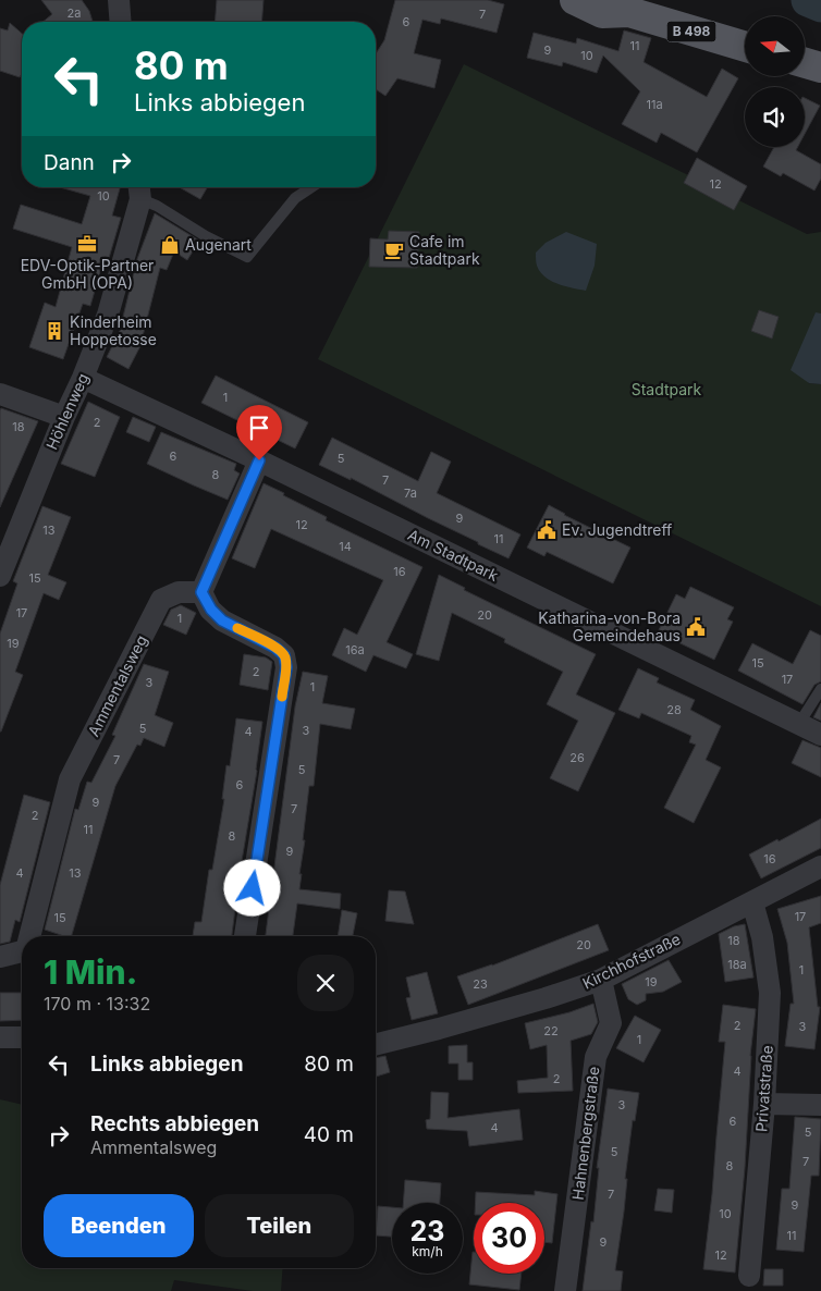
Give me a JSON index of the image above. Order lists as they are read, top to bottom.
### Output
{
  "streets": {
    "main road": ["B 498"],
    "street": [
      "Höhlenweg",
      "Am Stadtpark",
      "Ammentalsweg",
      "Kirchhofstraße",
      "Privatstraße",
      "Hahnenbergstraße"
    ]
  },
  "crossings": [
    ["Höhlenweg", "Am Stadtpark"],
    ["Kirchhofstraße", "Privatstraße"],
    ["Kirchhofstraße", "Hahnenbergstraße"]
  ],
  "parks": ["Stadtpark"],
  "places": {
    "office": ["EDV-Optik-Partner GmbH (OPA)"],
    "shop": ["Augenart"],
    "cafe": ["Cafe im Stadtpark"],
    "building": ["Kinderheim Hoppetosse"],
    "public building": ["Ev. Jugendtreff", "Katharina-von-Bora Gemeindehaus"]
  },
  "house_numbers": [
    "2a",
    "7",
    "6",
    "11",
    "9",
    "10",
    "11a",
    "12",
    "10",
    "1",
    "2",
    "18",
    "6",
    "5",
    "8",
    "7",
    "7a",
    "9",
    "12",
    "13",
    "11",
    "14",
    "16",
    "15",
    "17",
    "20",
    "1",
    "19",
    "16a",
    "15",
    "2",
    "17",
    "3",
    "1",
    "28",
    "5",
    "3",
    "4",
    "26",
    "7",
    "5",
    "6",
    "9",
    "7",
    "2",
    "11",
    "8",
    "9",
    "16",
    "4",
    "13",
    "17",
    "15",
    "18",
    "20",
    "18a",
    "1",
    "19",
    "23",
    "2",
    "3",
    "22",
    "1",
    "4",
    "2",
    "3",
    "6",
    "4",
    "5",
    "5",
    "7",
    "8",
    "7",
    "9",
    "10",
    "11",
    "9",
    "12"
  ],
  "north": "left",
  "page": {
    "turn": ["80 m", "Links abbiegen"],
    "then": "Dann",
    "heading": ["1 Min.", "170 m · 13:32"],
    "list": [
      {
        "name": "Links abbiegen",
        "value": "80 m"
      },
      {
        "name": "Rechts abbiegen",
        "note": "Ammentalsweg",
        "value": "40 m"
      }
    ],
    "buttons": ["Beenden", "Teilen"],
    "speed": "23 km/h",
    "limit": "30"
  }
}
